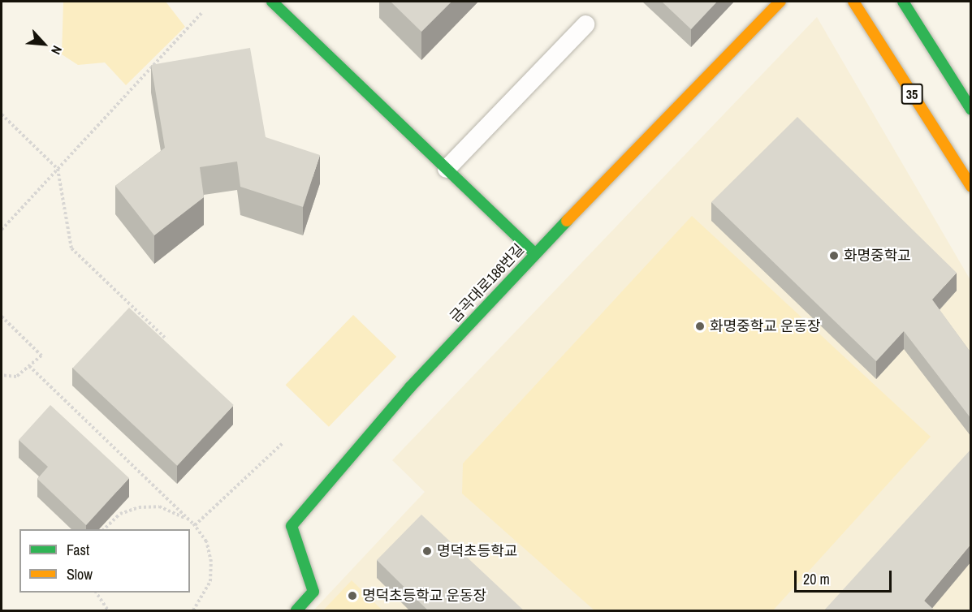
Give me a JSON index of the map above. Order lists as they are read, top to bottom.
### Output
{
  "streets": {
    "street": ["35", "금곡대로186번길"]
  },
  "places": [
    "화명중학교",
    "화명중학교 운동장",
    "명덕초등학교",
    "명덕초등학교 운동장"
  ],
  "legend": ["Fast", "Slow"],
  "scale_bar": "20 m",
  "north": "bottom right"
}
